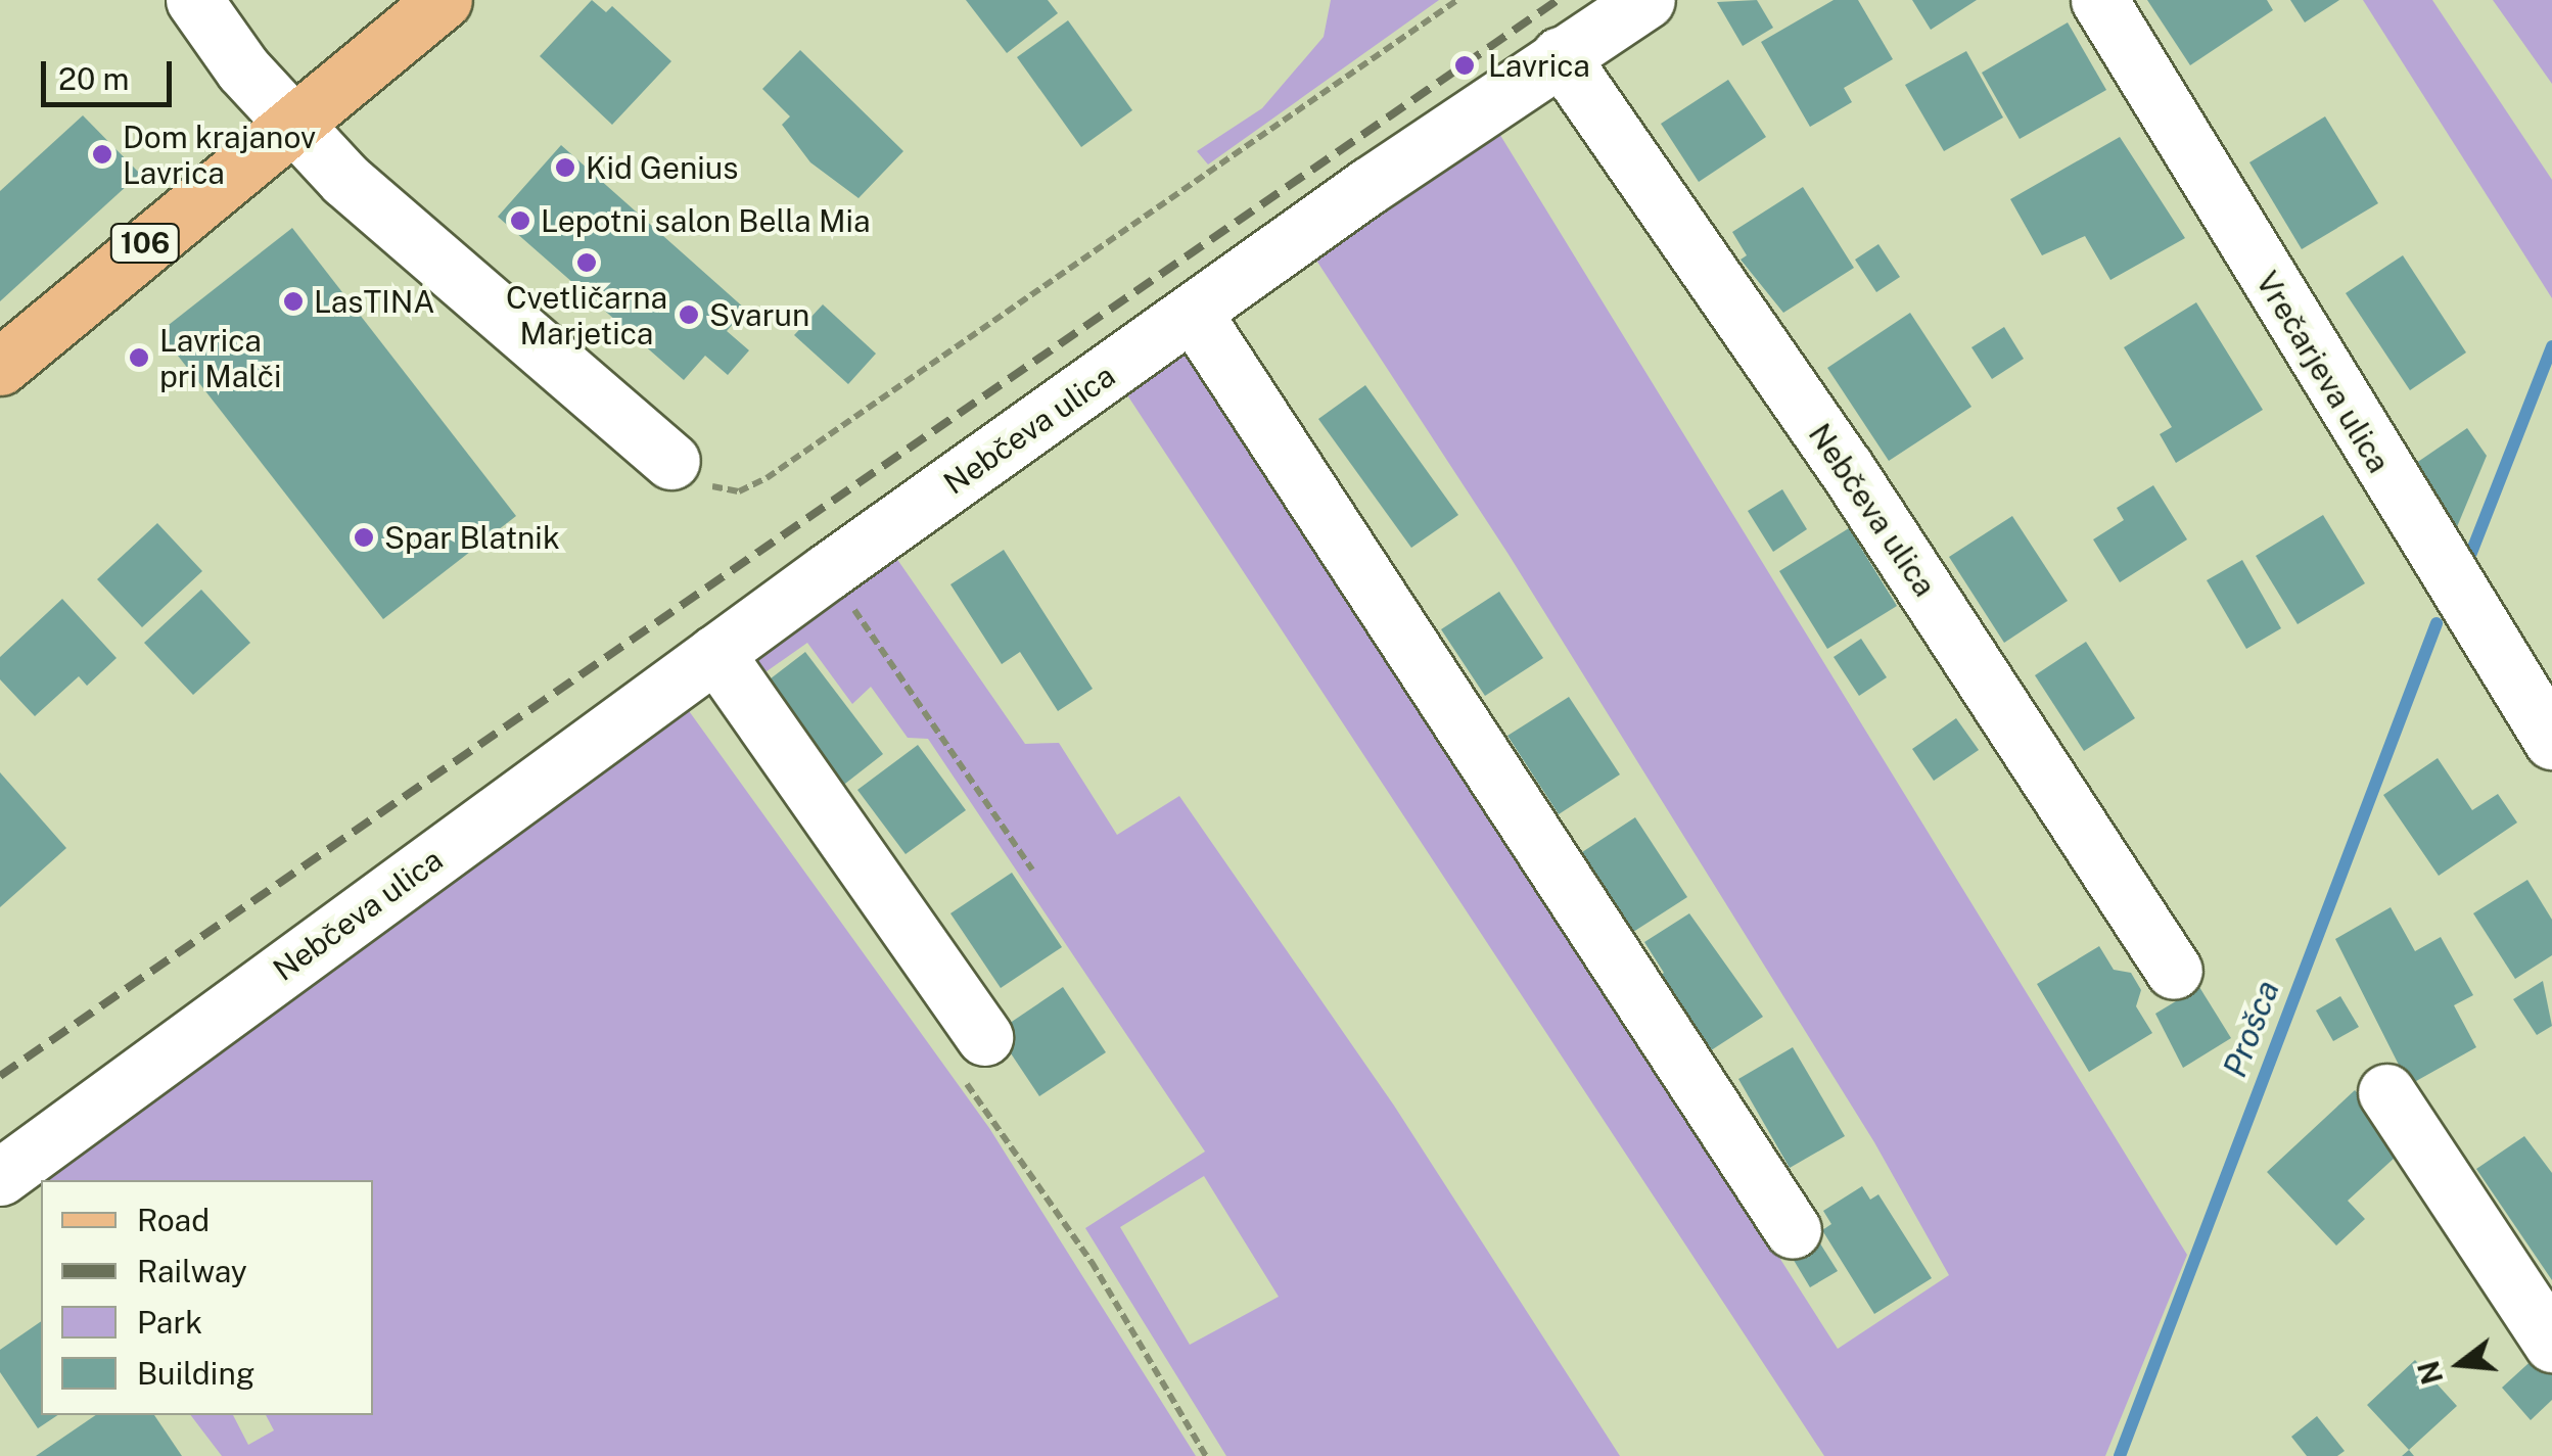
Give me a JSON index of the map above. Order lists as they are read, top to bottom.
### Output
{
  "streets": {
    "main road": ["106"],
    "street": ["Vrečarjeva ulica", "Nebčeva ulica"]
  },
  "water": ["Prošca"],
  "places": [
    "Lavrica",
    "Dom krajanov Lavrica",
    "Kid Genius",
    "Lepotni salon Bella Mia",
    "Cvetličarna Marjetica",
    "LasTINA",
    "Svarun",
    "Lavrica pri Malči",
    "Spar Blatnik"
  ],
  "legend": [
    "Road",
    "Railway",
    "Park",
    "Building"
  ],
  "scale_bar": "20 m",
  "north": "left"
}
